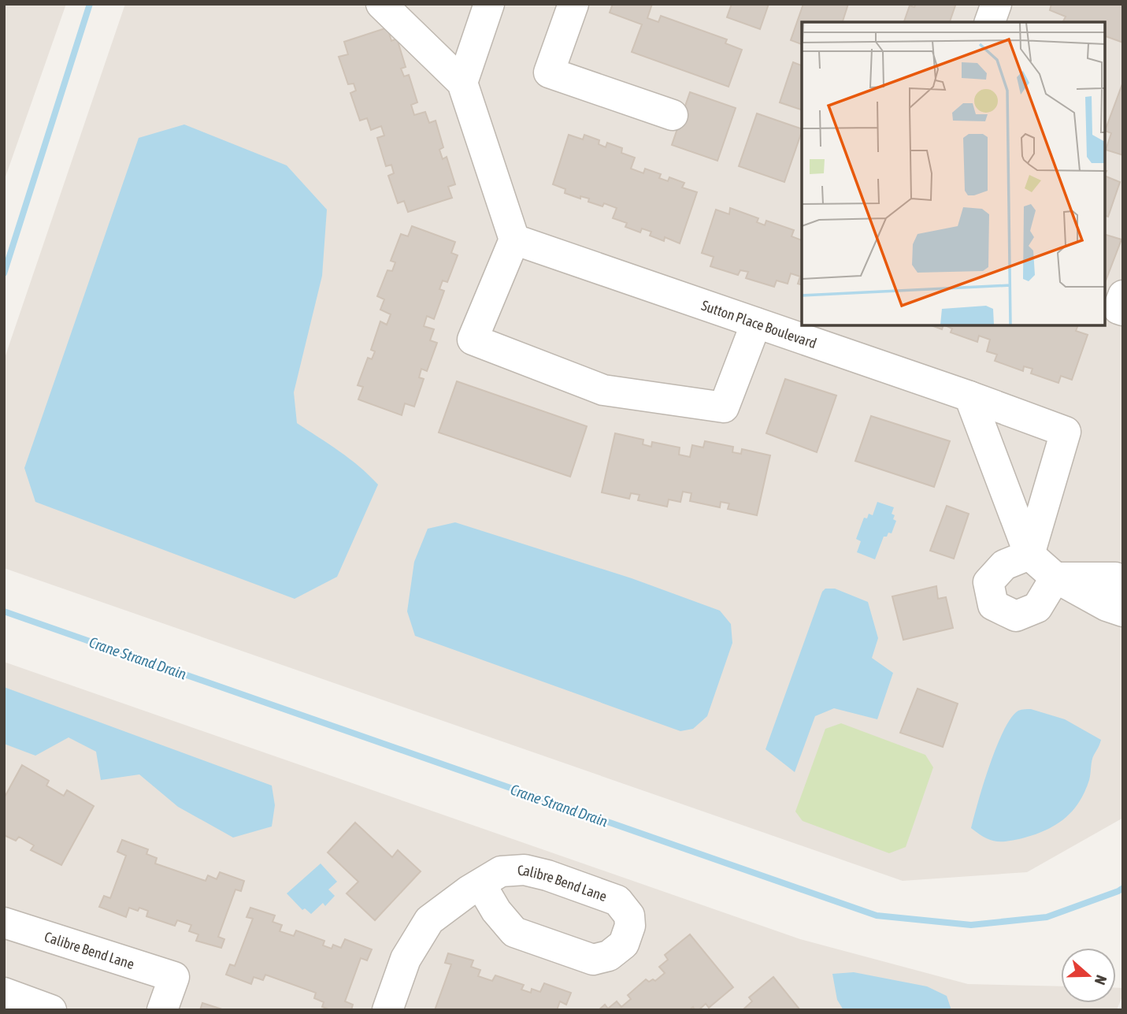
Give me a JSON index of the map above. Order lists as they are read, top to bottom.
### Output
{
  "streets": {
    "lane": ["Sutton Place Boulevard", "Calibre Bend Lane"]
  },
  "water": ["Crane Strand Drain"],
  "north": "right"
}
